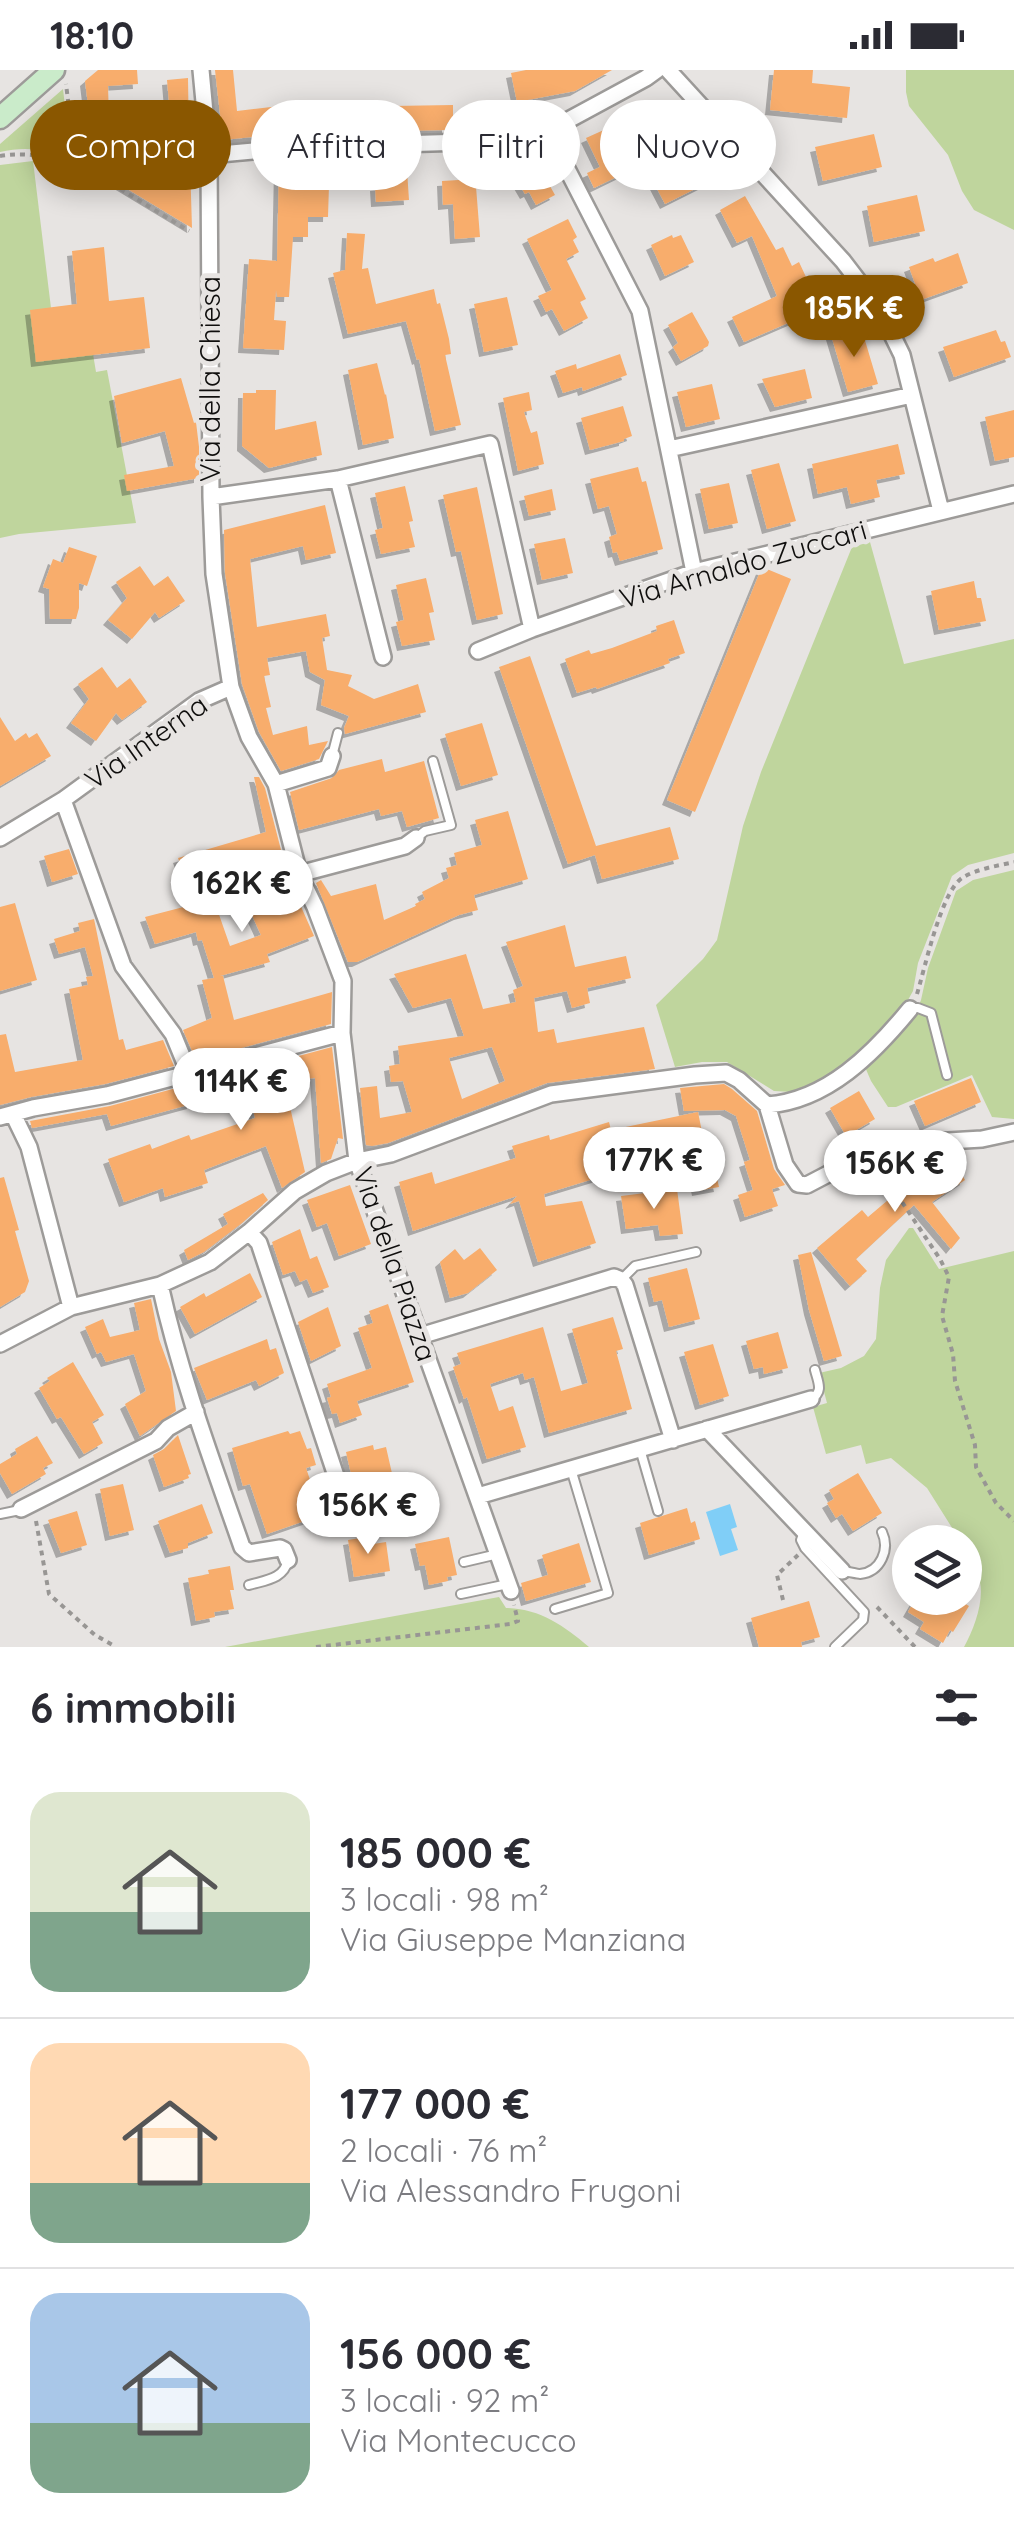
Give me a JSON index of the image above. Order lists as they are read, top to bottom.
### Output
{
  "streets": {
    "street": [
      "Via della Chiesa",
      "Via Arnaldo Zuccari",
      "Via Interna",
      "Via della Piazza"
    ]
  },
  "crossings": [
    ["Via della Chiesa", "Via Interna"],
    ["Via della Chiesa", "Via della Piazza"],
    ["Via Interna", "Via della Piazza"]
  ],
  "page": {
    "status": "18:10",
    "chip": [
      "Compra",
      "Affitta",
      "Filtri",
      "Nuovo"
    ],
    "price": [
      "185K €",
      "162K €",
      "114K €",
      "177K €",
      "156K €",
      "156K €"
    ],
    "heading": "6 immobili",
    "list": [
      {
        "name": "185 000 €",
        "note": "3 locali · 98 m² · Via Giuseppe Manziana"
      },
      {
        "name": "177 000 €",
        "note": "2 locali · 76 m² · Via Alessandro Frugoni"
      },
      {
        "name": "156 000 €",
        "note": "3 locali · 92 m² · Via Montecucco"
      }
    ]
  }
}
